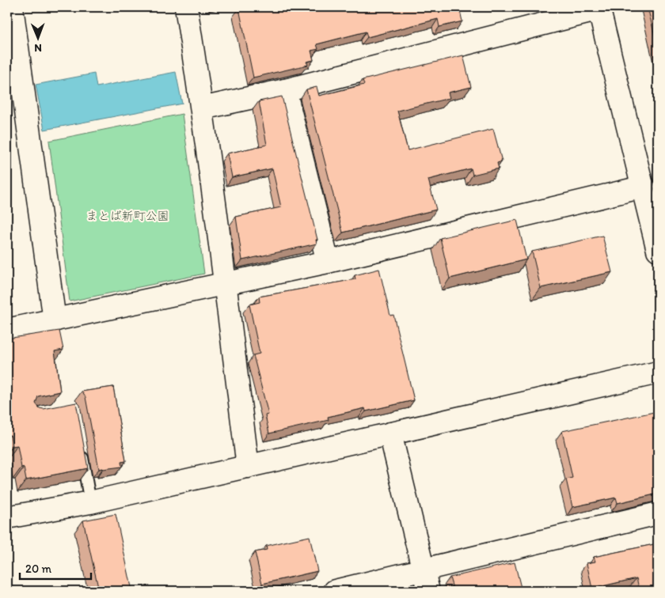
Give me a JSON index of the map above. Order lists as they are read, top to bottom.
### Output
{
  "parks": ["まとば新町公園"],
  "scale_bar": "20 m",
  "north": "bottom"
}
